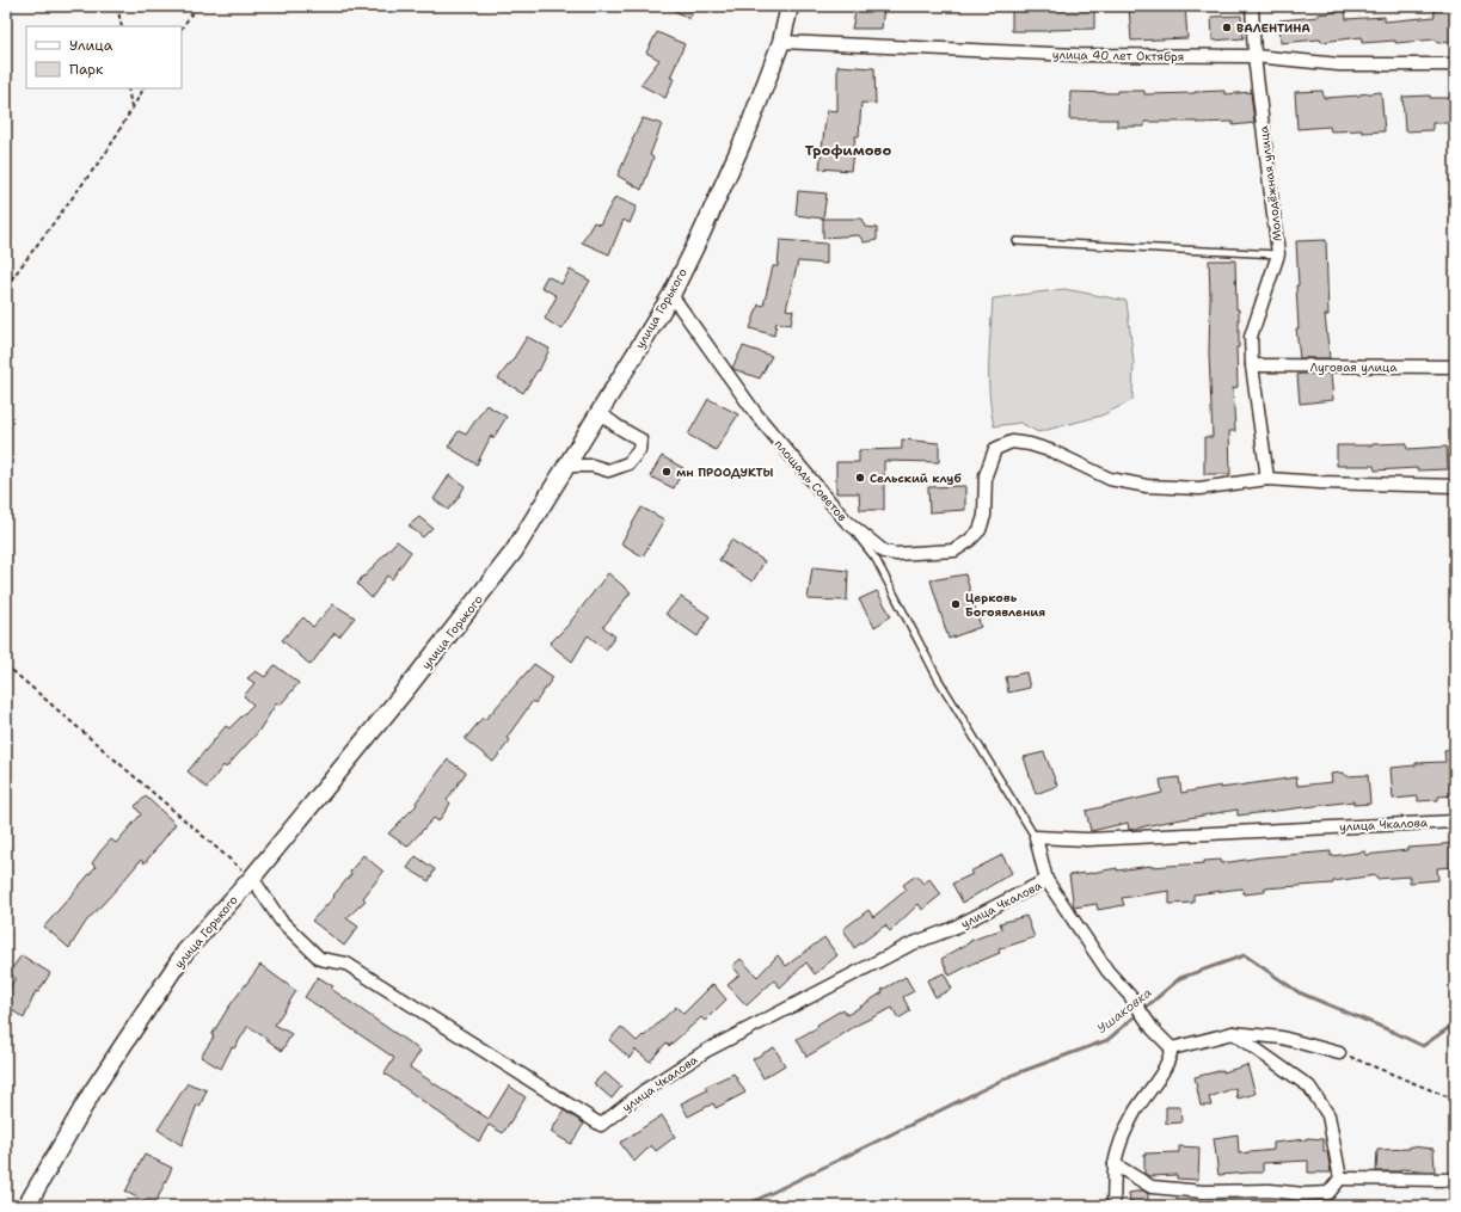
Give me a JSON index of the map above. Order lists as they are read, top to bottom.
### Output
{
  "streets": {
    "main road": ["улица Горького"],
    "street": [
      "улица 40 лет Октября",
      "Молодёжная улица",
      "Луговая улица",
      "площадь Советов",
      "улица Чкалова"
    ]
  },
  "crossings": [
    ["улица 40 лет Октября", "Молодёжная улица"],
    ["улица 40 лет Октября", "улица Горького"],
    ["Молодёжная улица", "Луговая улица"],
    ["Молодёжная улица", "площадь Советов"],
    ["улица Горького", "площадь Советов"],
    ["улица Горького", "улица Чкалова"]
  ],
  "districts": ["Трофимово"],
  "water": ["Ушаковка"],
  "places": [
    "ВАЛЕНТИНА",
    "мн ПРООДУКТЫ",
    "Сельский клуб",
    "Церковь Богоявления"
  ],
  "legend": ["Улица", "Парк"]
}
